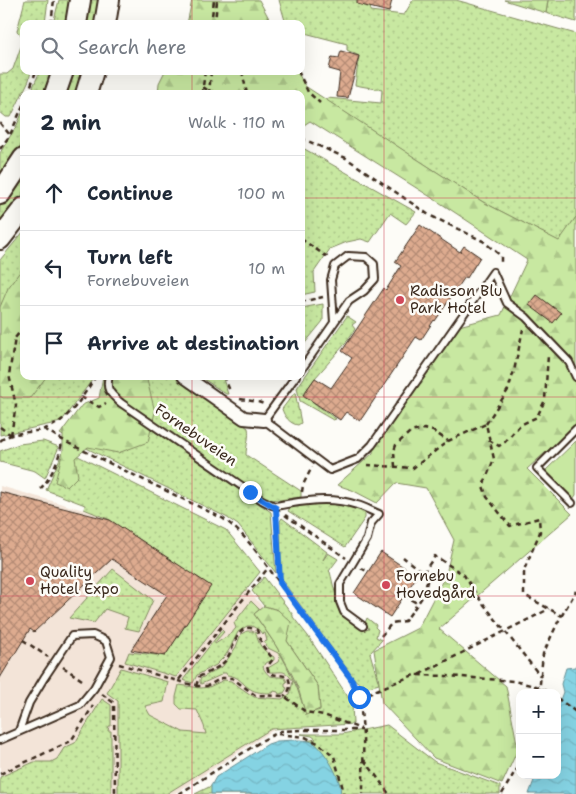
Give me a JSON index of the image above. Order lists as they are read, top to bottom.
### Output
{
  "streets": {
    "lane": ["Fornebuveien"]
  },
  "places": ["Radisson Blu Park Hotel", "Quality Hotel Expo", "Fornebu Hovedgård"],
  "page": {
    "search": "Search here",
    "heading": ["2 min", "Walk · 110 m"],
    "list": [
      ["Continue", "100 m"],
      ["Turn left", "Fornebuveien", "10 m"],
      "Arrive at destination"
    ],
    "map_buttons": ["+", "−"]
  }
}
